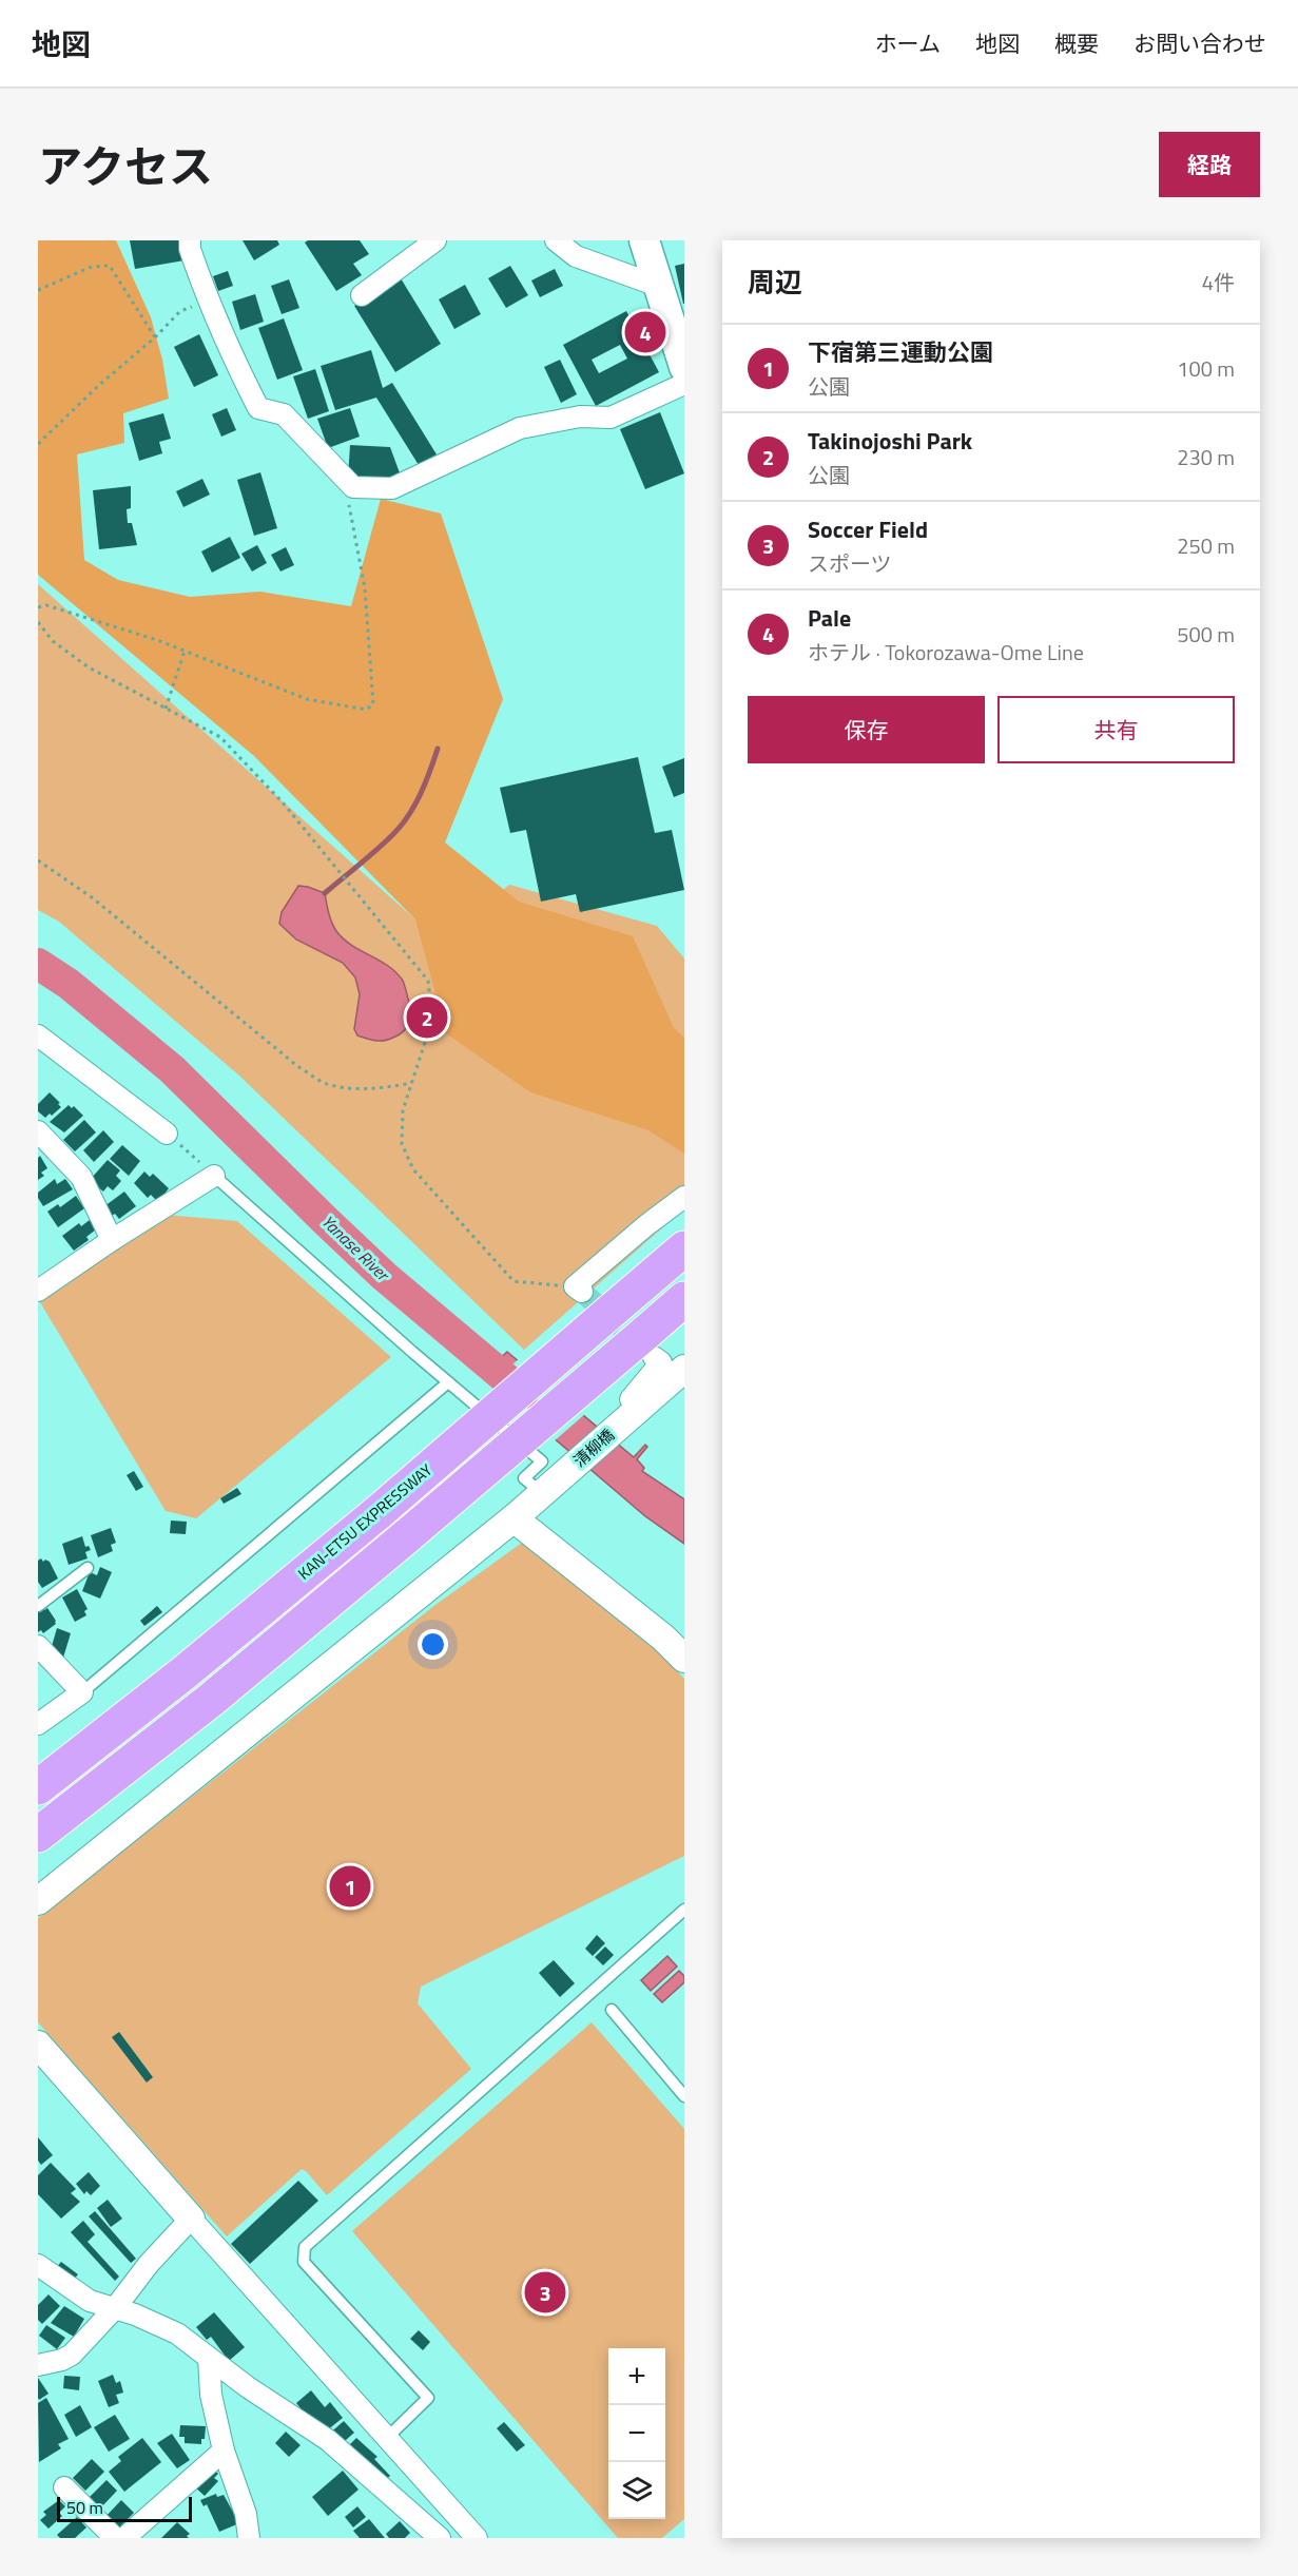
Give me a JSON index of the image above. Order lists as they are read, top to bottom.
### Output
{
  "streets": {
    "highway": ["KAN-ETSU EXPRESSWAY"],
    "street": ["清柳橋"]
  },
  "water": ["Yanase River"],
  "scale_bar": "50 m",
  "page": {
    "header": "地図",
    "nav": [
      "ホーム",
      "地図",
      "概要",
      "お問い合わせ"
    ],
    "title": "アクセス",
    "buttons": [
      "経路",
      ["保存", "共有"]
    ],
    "heading": ["周辺", "4件"],
    "pins": [
      "4",
      "2",
      "1",
      "3"
    ],
    "list": [
      {
        "mark": "1",
        "name": "下宿第三運動公園",
        "note": "公園",
        "value": "100 m"
      },
      {
        "mark": "2",
        "name": "Takinojoshi Park",
        "note": "公園",
        "value": "230 m"
      },
      {
        "mark": "3",
        "name": "Soccer Field",
        "note": "スポーツ",
        "value": "250 m"
      },
      {
        "mark": "4",
        "name": "Pale",
        "note": "ホテル · Tokorozawa-Ome Line",
        "value": "500 m"
      }
    ],
    "map_buttons": ["+", "−"],
    "scale": "50 m"
  }
}
